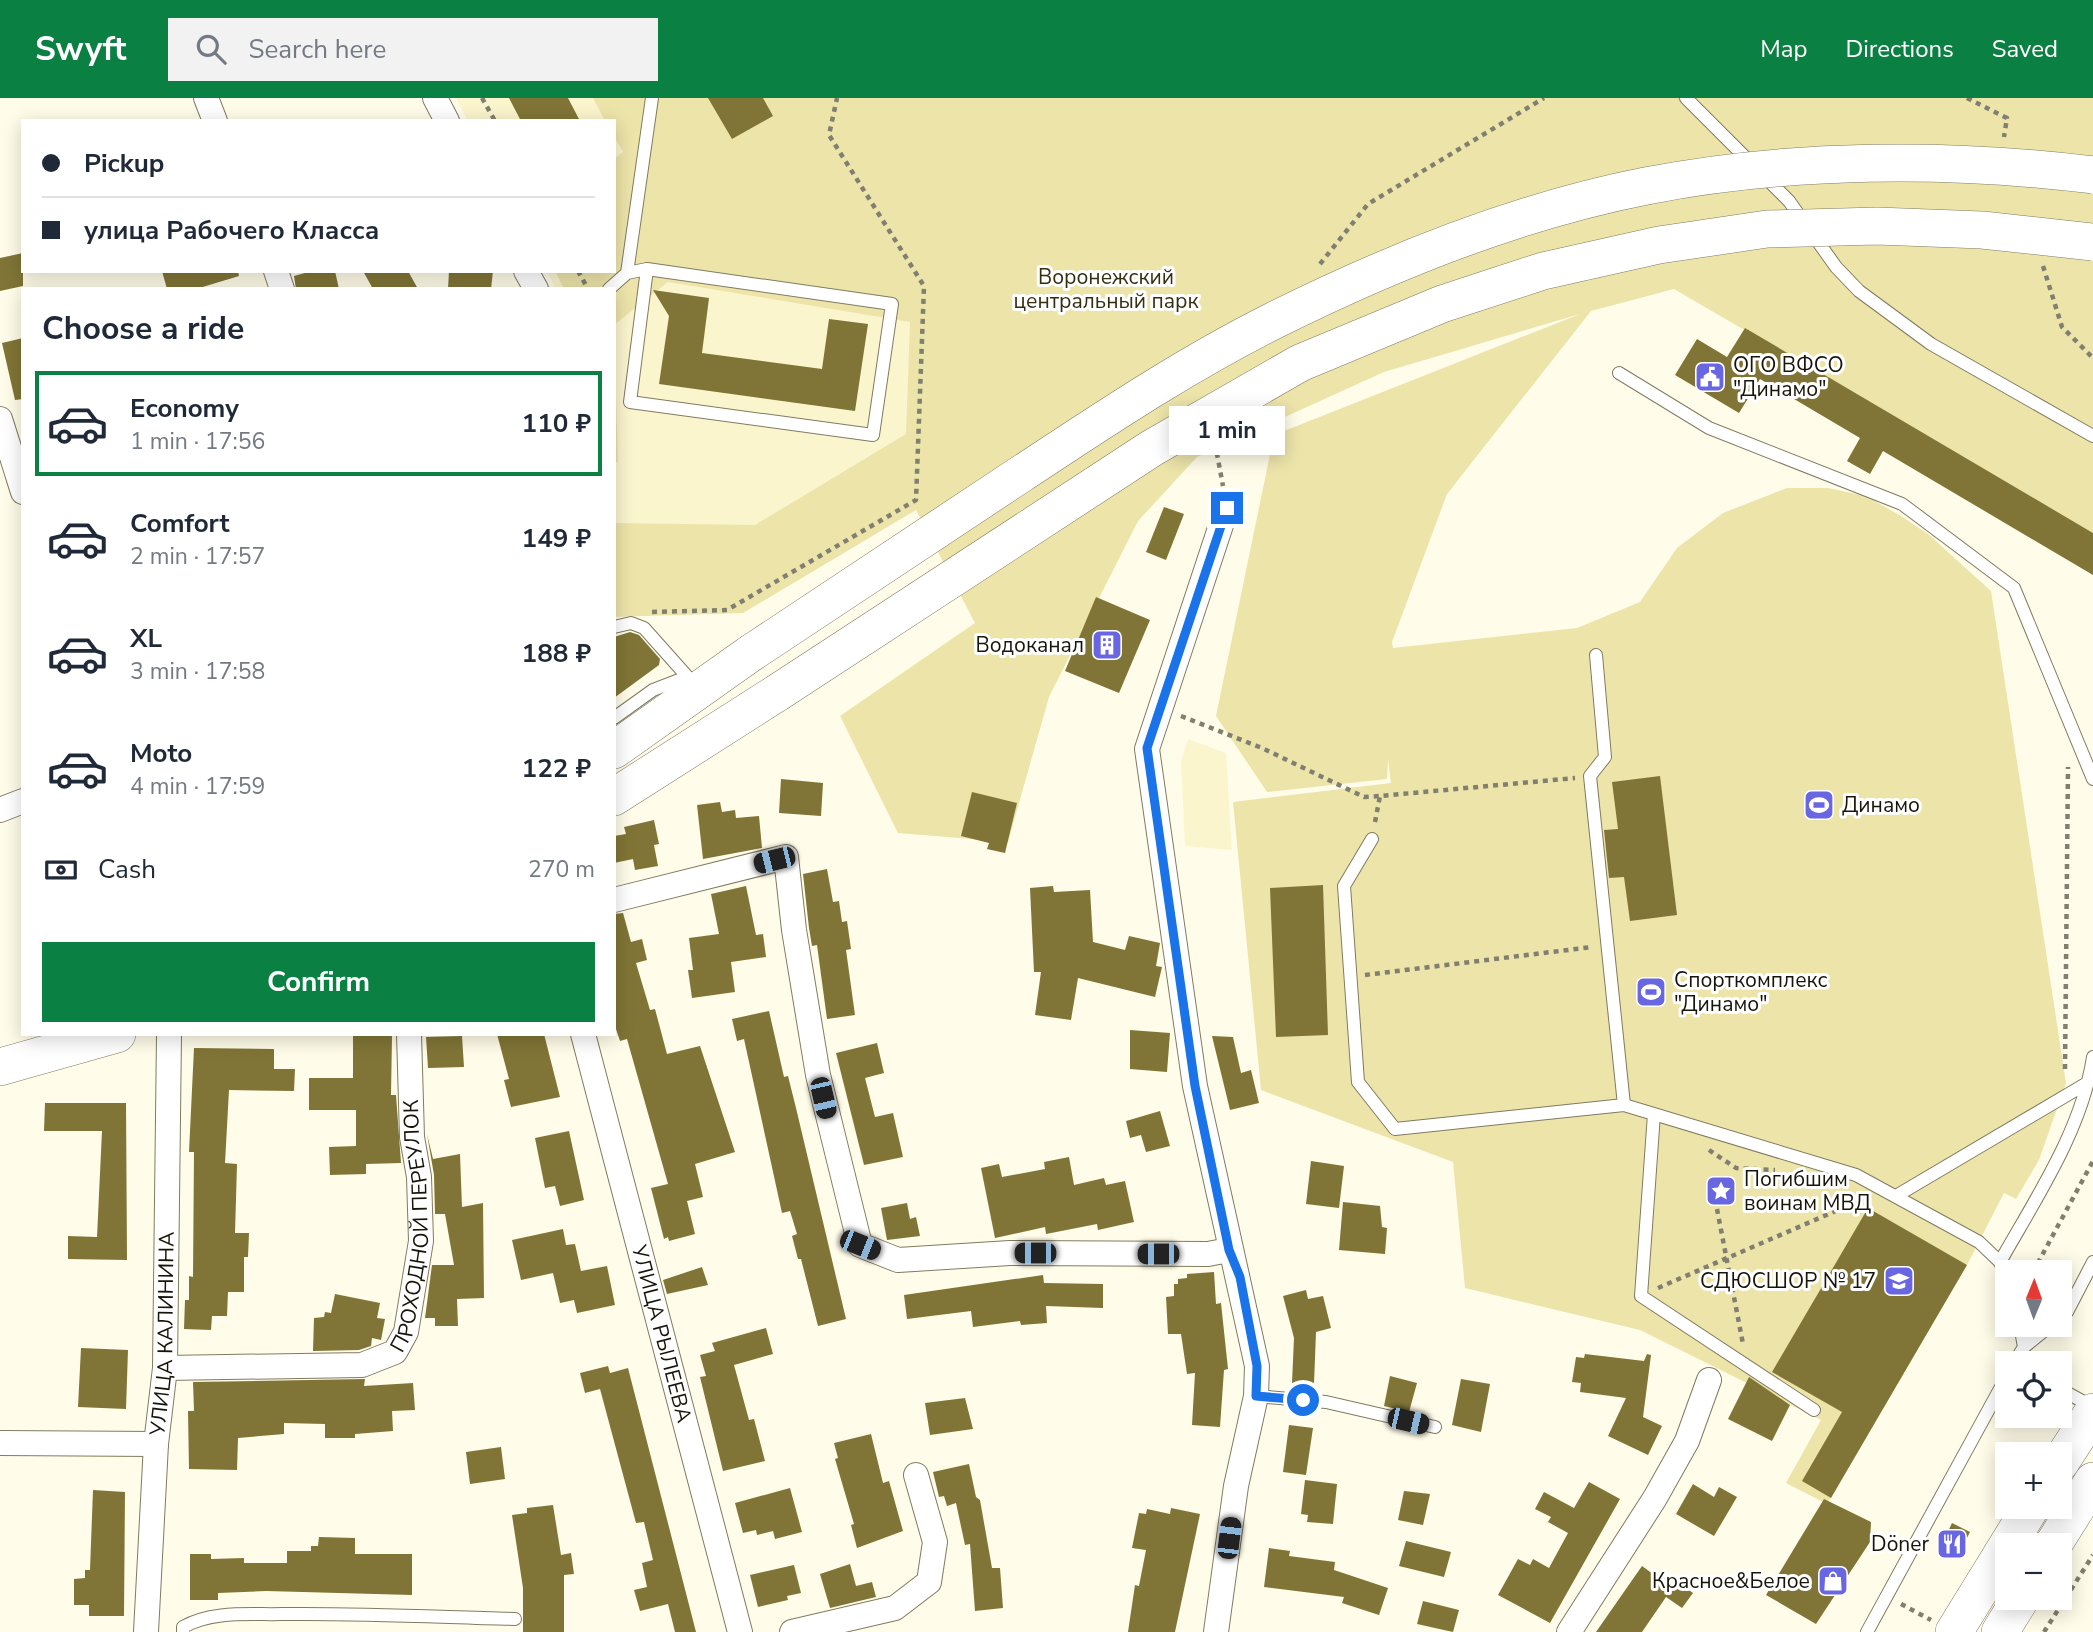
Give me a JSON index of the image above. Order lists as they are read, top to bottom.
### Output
{
  "streets": {
    "street": ["ПРОХОДНОЙ ПЕРЕУЛОК", "УЛИЦА КАЛИНИНА", "УЛИЦА РЫЛЕЕВА"]
  },
  "crossings": [
    ["ПРОХОДНОЙ ПЕРЕУЛОК", "УЛИЦА КАЛИНИНА"]
  ],
  "parks": ["Воронежский центральный парк"],
  "places": {
    "public building": ["ОГО ВФСО \"Динамо\""],
    "building": ["Водоканал"],
    "sports": ["Динамо", "Спорткомплекс \"Динамо\""],
    "place": ["Погибшим воинам МВД"],
    "school or university": ["СДЮСШОР № 17"],
    "restaurant": ["Döner"],
    "shop": ["Красное&Белое"]
  },
  "north": "top",
  "page": {
    "header": "Swyft",
    "search": "Search here",
    "nav": ["Map", "Directions", "Saved"],
    "banner": ["Pickup", "улица Рабочего Класса"],
    "heading": "Choose a ride",
    "list": [
      {
        "name": "Economy",
        "note": "1 min · 17:56",
        "value": "110 ₽"
      },
      {
        "name": "Comfort",
        "note": "2 min · 17:57",
        "value": "149 ₽"
      },
      {
        "name": "XL",
        "note": "3 min · 17:58",
        "value": "188 ₽"
      },
      {
        "name": "Moto",
        "note": "4 min · 17:59",
        "value": "122 ₽"
      }
    ],
    "bubble": "1 min",
    "pay": ["Cash", "270 m"],
    "buttons": "Confirm",
    "map_buttons": ["+", "−"]
  }
}
